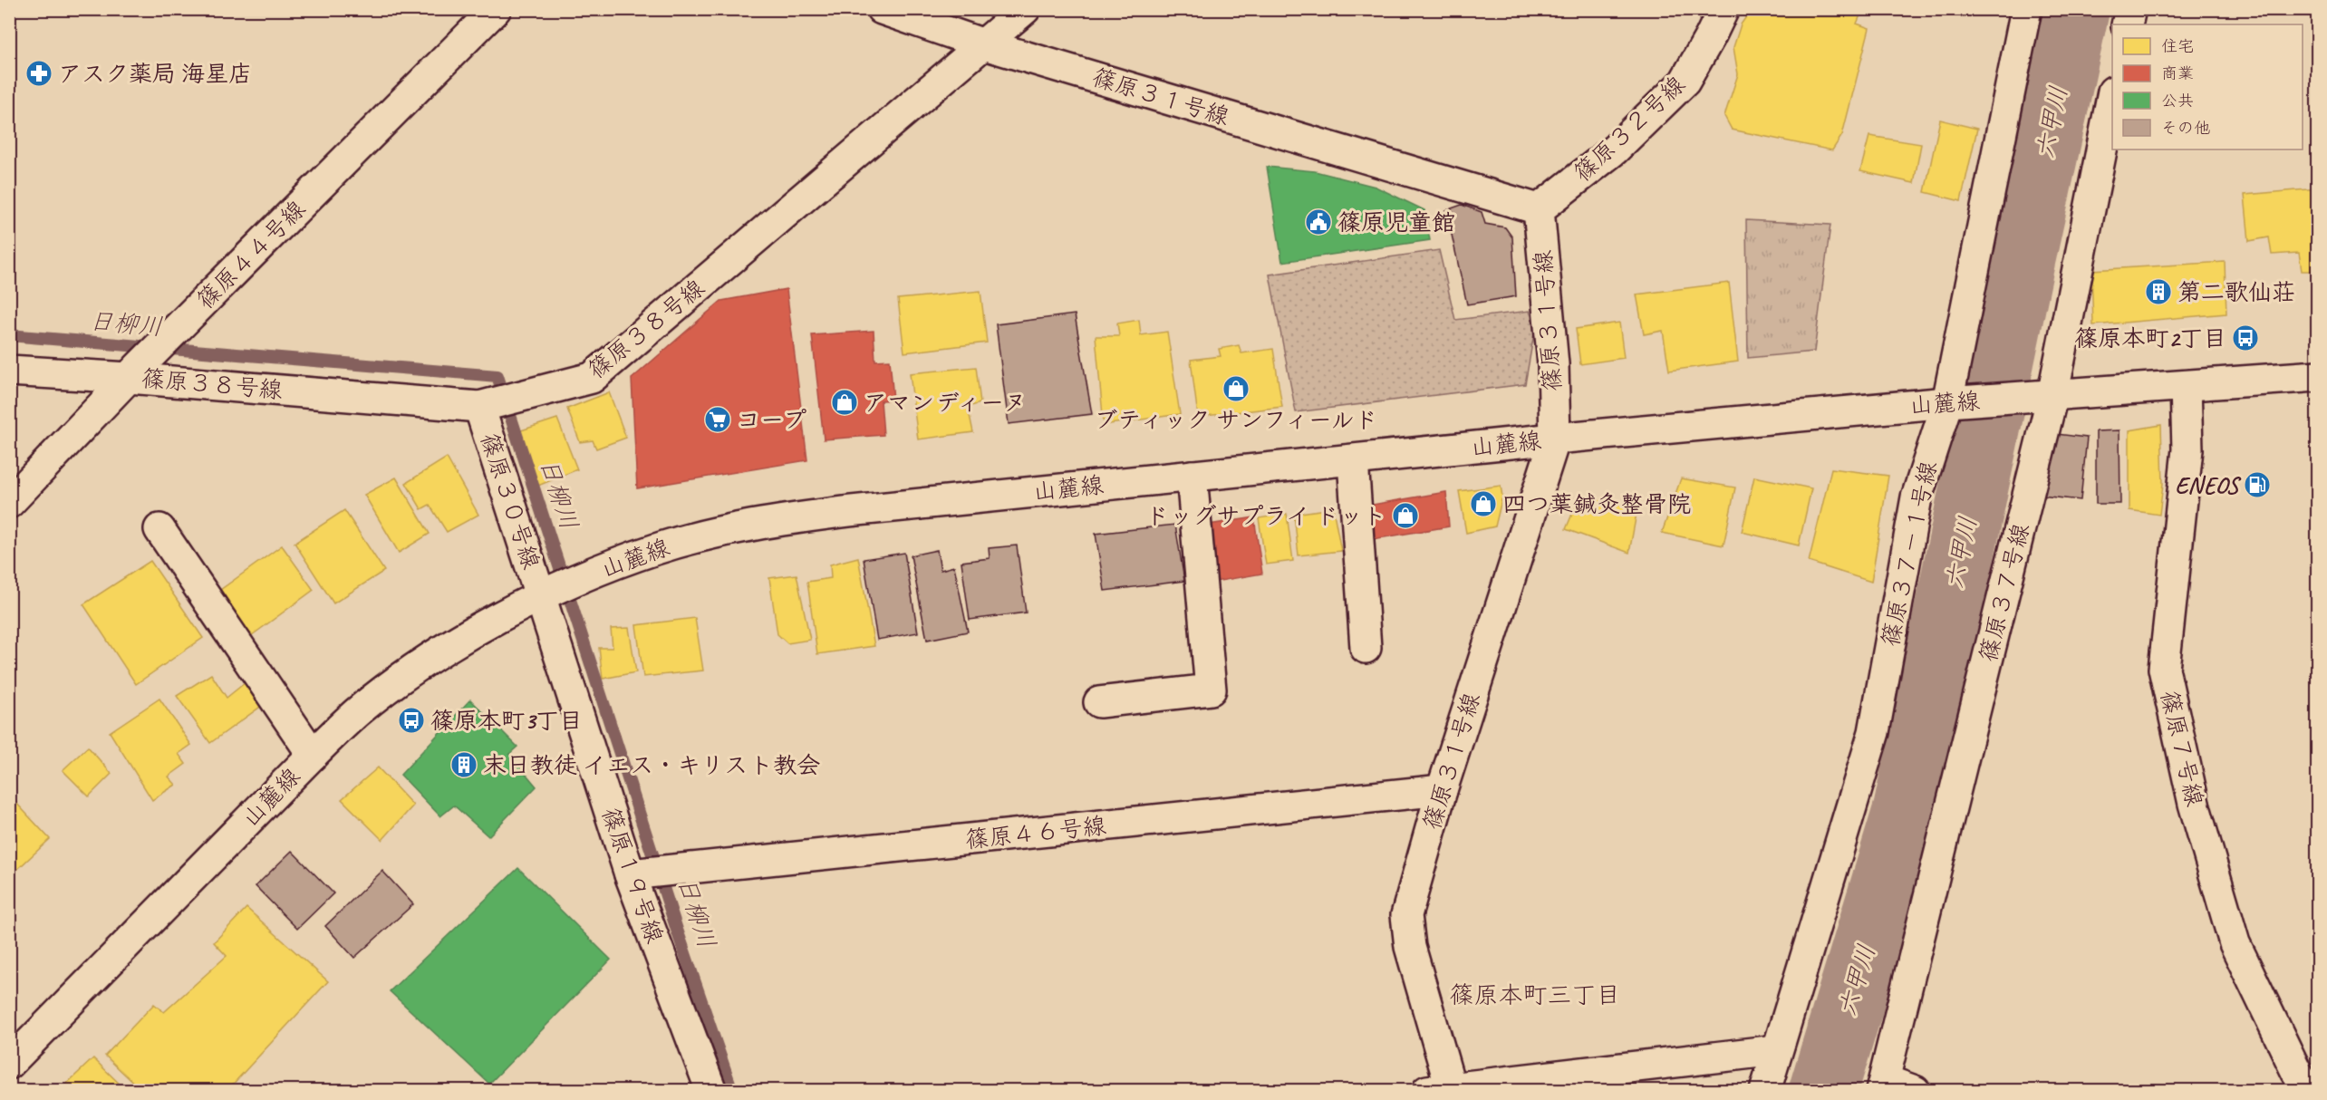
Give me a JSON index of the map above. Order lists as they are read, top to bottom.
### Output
{
  "streets": {
    "street": [
      "篠原３１号線",
      "篠原３２号線",
      "篠原４４号線",
      "篠原３８号線",
      "山麓線",
      "篠原３０号線",
      "篠原３７－１号線",
      "篠原３７号線",
      "篠原７号線",
      "篠原４６号線",
      "篠原１９号線"
    ]
  },
  "crossings": [
    ["篠原３１号線", "篠原３２号線"],
    ["篠原３１号線", "篠原３８号線"],
    ["篠原３１号線", "山麓線"],
    ["篠原３１号線", "篠原４６号線"],
    ["篠原４４号線", "篠原３８号線"],
    ["篠原３８号線", "篠原３０号線"],
    ["山麓線", "篠原３０号線"],
    ["山麓線", "篠原３７－１号線"],
    ["山麓線", "篠原３７号線"],
    ["山麓線", "篠原７号線"],
    ["山麓線", "篠原１９号線"],
    ["篠原３０号線", "篠原１９号線"],
    ["篠原４６号線", "篠原１９号線"]
  ],
  "districts": ["篠原本町三丁目"],
  "water": ["六甲川", "日柳川"],
  "places": {
    "pharmacy": ["アスク薬局 海星店"],
    "public building": ["篠原児童館"],
    "building": ["第二歌仙荘", "末日教徒 イエス・キリスト教会"],
    "bus stop": ["篠原本町2丁目", "篠原本町3丁目"],
    "shop": [
      "ブティック サンフィールド",
      "アマンディーヌ",
      "四つ葉鍼灸整骨院",
      "ドッグサプライ ドット"
    ],
    "supermarket": ["コープ"],
    "fuel station": ["ENEOS"]
  },
  "legend": [
    "住宅",
    "商業",
    "公共",
    "その他"
  ]
}
